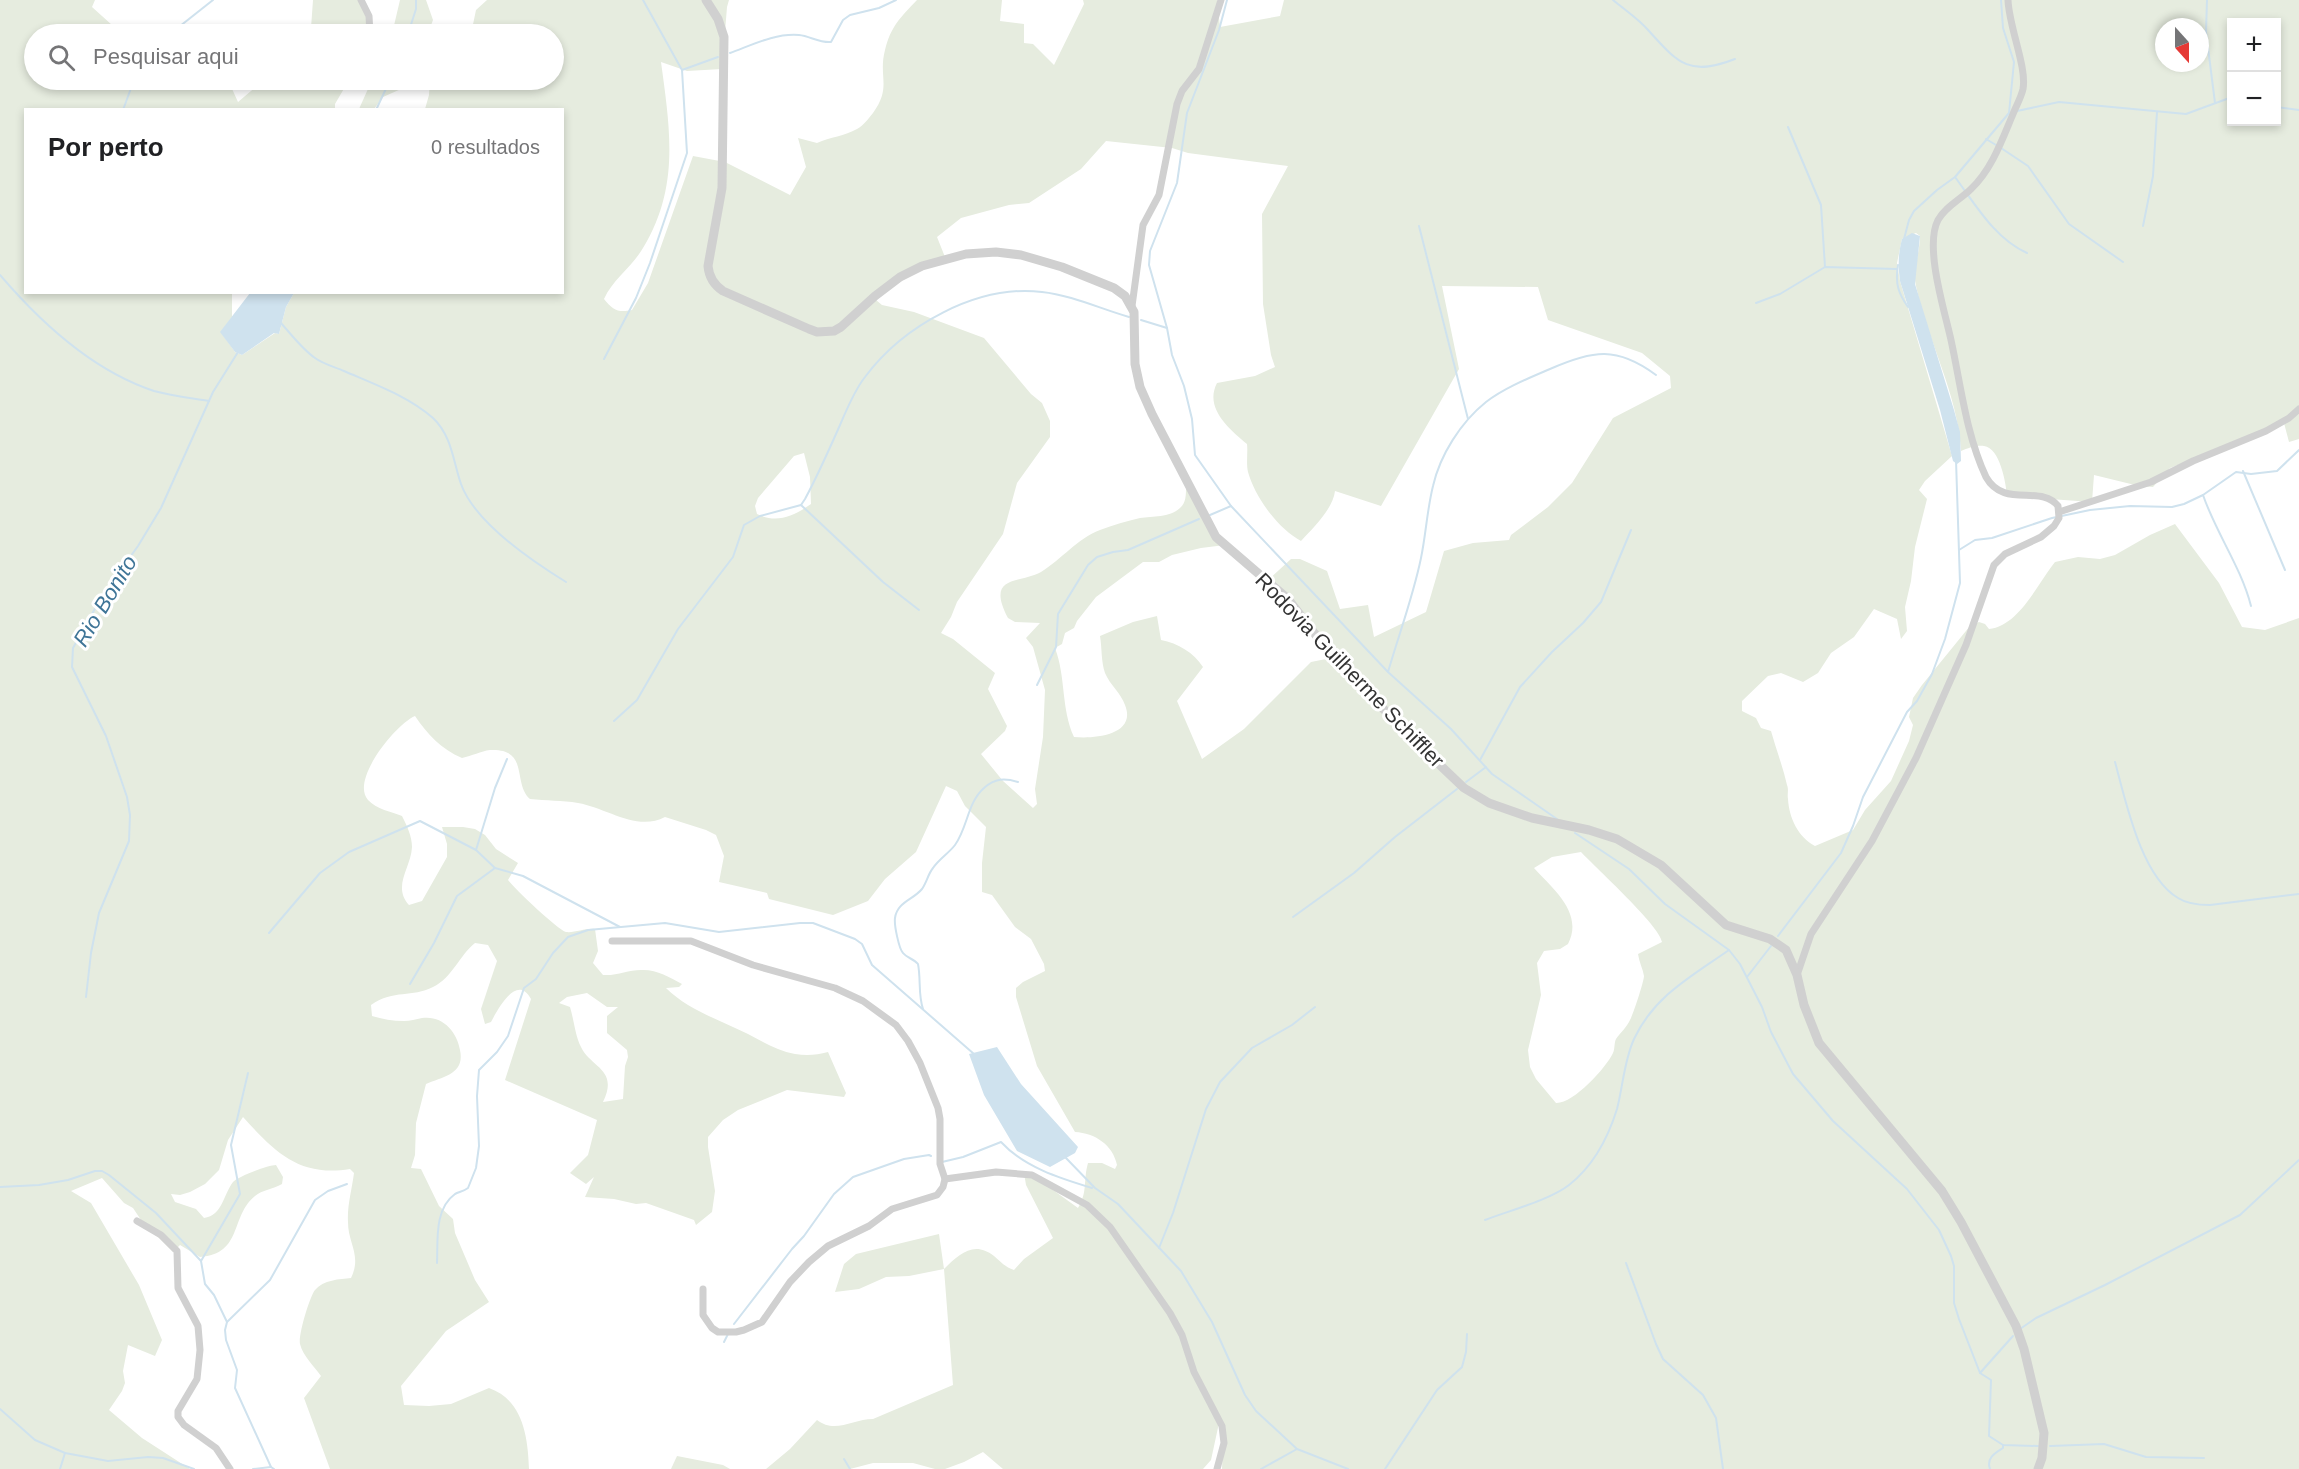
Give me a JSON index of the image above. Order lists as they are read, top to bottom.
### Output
{
  "streets": {
    "street": ["Rodovia Guilherme Schiffler"]
  },
  "water": ["Rio Bonito"],
  "north": "bottom",
  "page": {
    "map_buttons": ["+", "−"],
    "search": "Pesquisar aqui",
    "heading": ["Por perto", "0 resultados"]
  }
}
